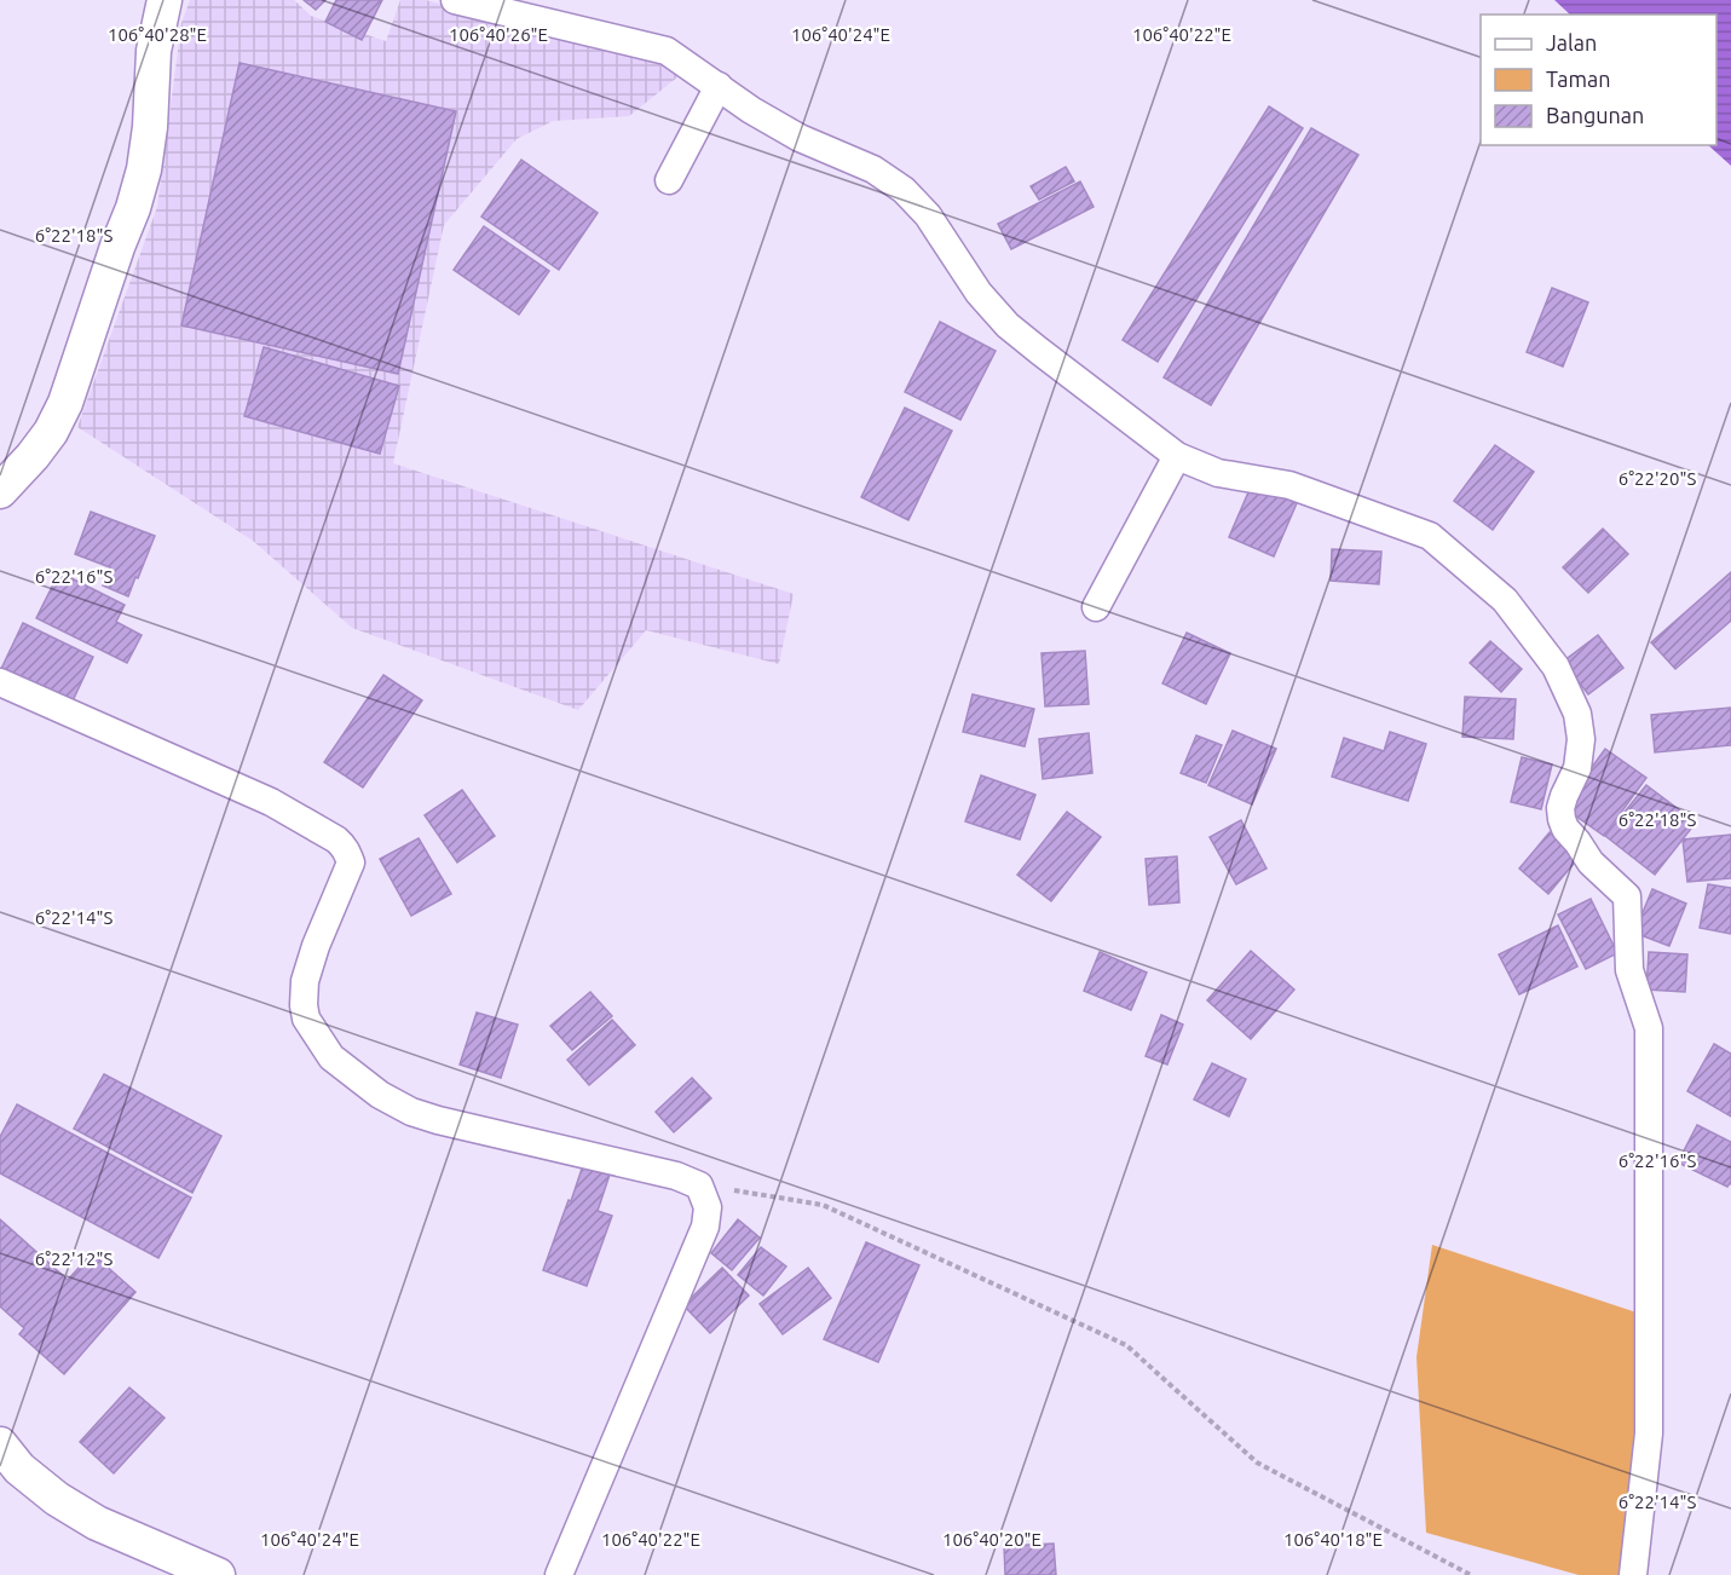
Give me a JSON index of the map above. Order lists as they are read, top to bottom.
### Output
{
  "legend": ["Jalan", "Taman", "Bangunan"],
  "coordinates": [
    "106°40'28\"E",
    "106°40'26\"E",
    "106°40'24\"E",
    "106°40'22\"E",
    "6°22'18\"S",
    "6°22'20\"S",
    "6°22'16\"S",
    "6°22'14\"S",
    "6°22'12\"S",
    "106°40'20\"E",
    "106°40'18\"E"
  ]
}
